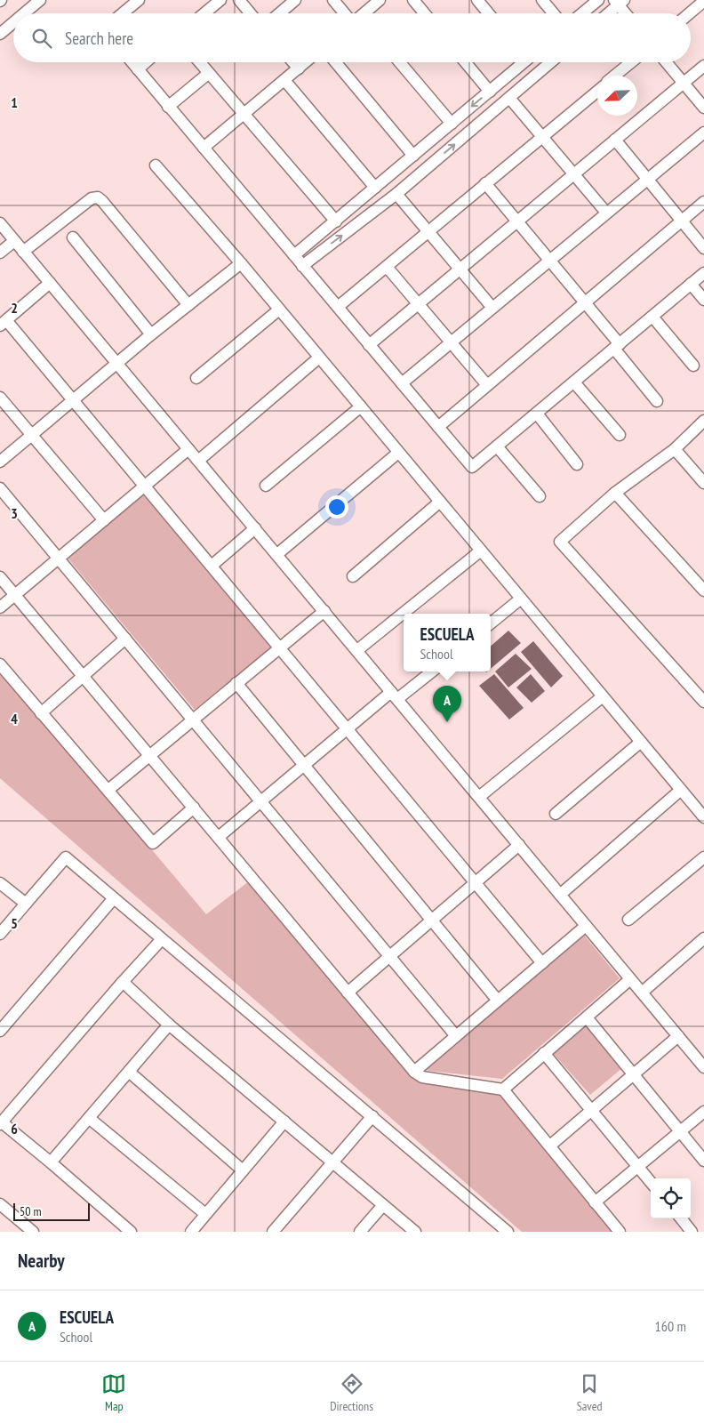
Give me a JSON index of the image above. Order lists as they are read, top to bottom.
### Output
{
  "scale_bar": "50 m",
  "north": "bottom left",
  "page": {
    "search": "Search here",
    "popup": ["ESCUELA", "School"],
    "pins": "A",
    "scale": "50 m",
    "heading": "Nearby",
    "list": [
      {
        "mark": "A",
        "name": "ESCUELA",
        "note": "School",
        "value": "160 m"
      }
    ],
    "nav": ["Map", "Directions", "Saved"]
  },
  "grid": {
    "rows": [
      "1",
      "2",
      "3",
      "4",
      "5",
      "6"
    ]
  }
}
